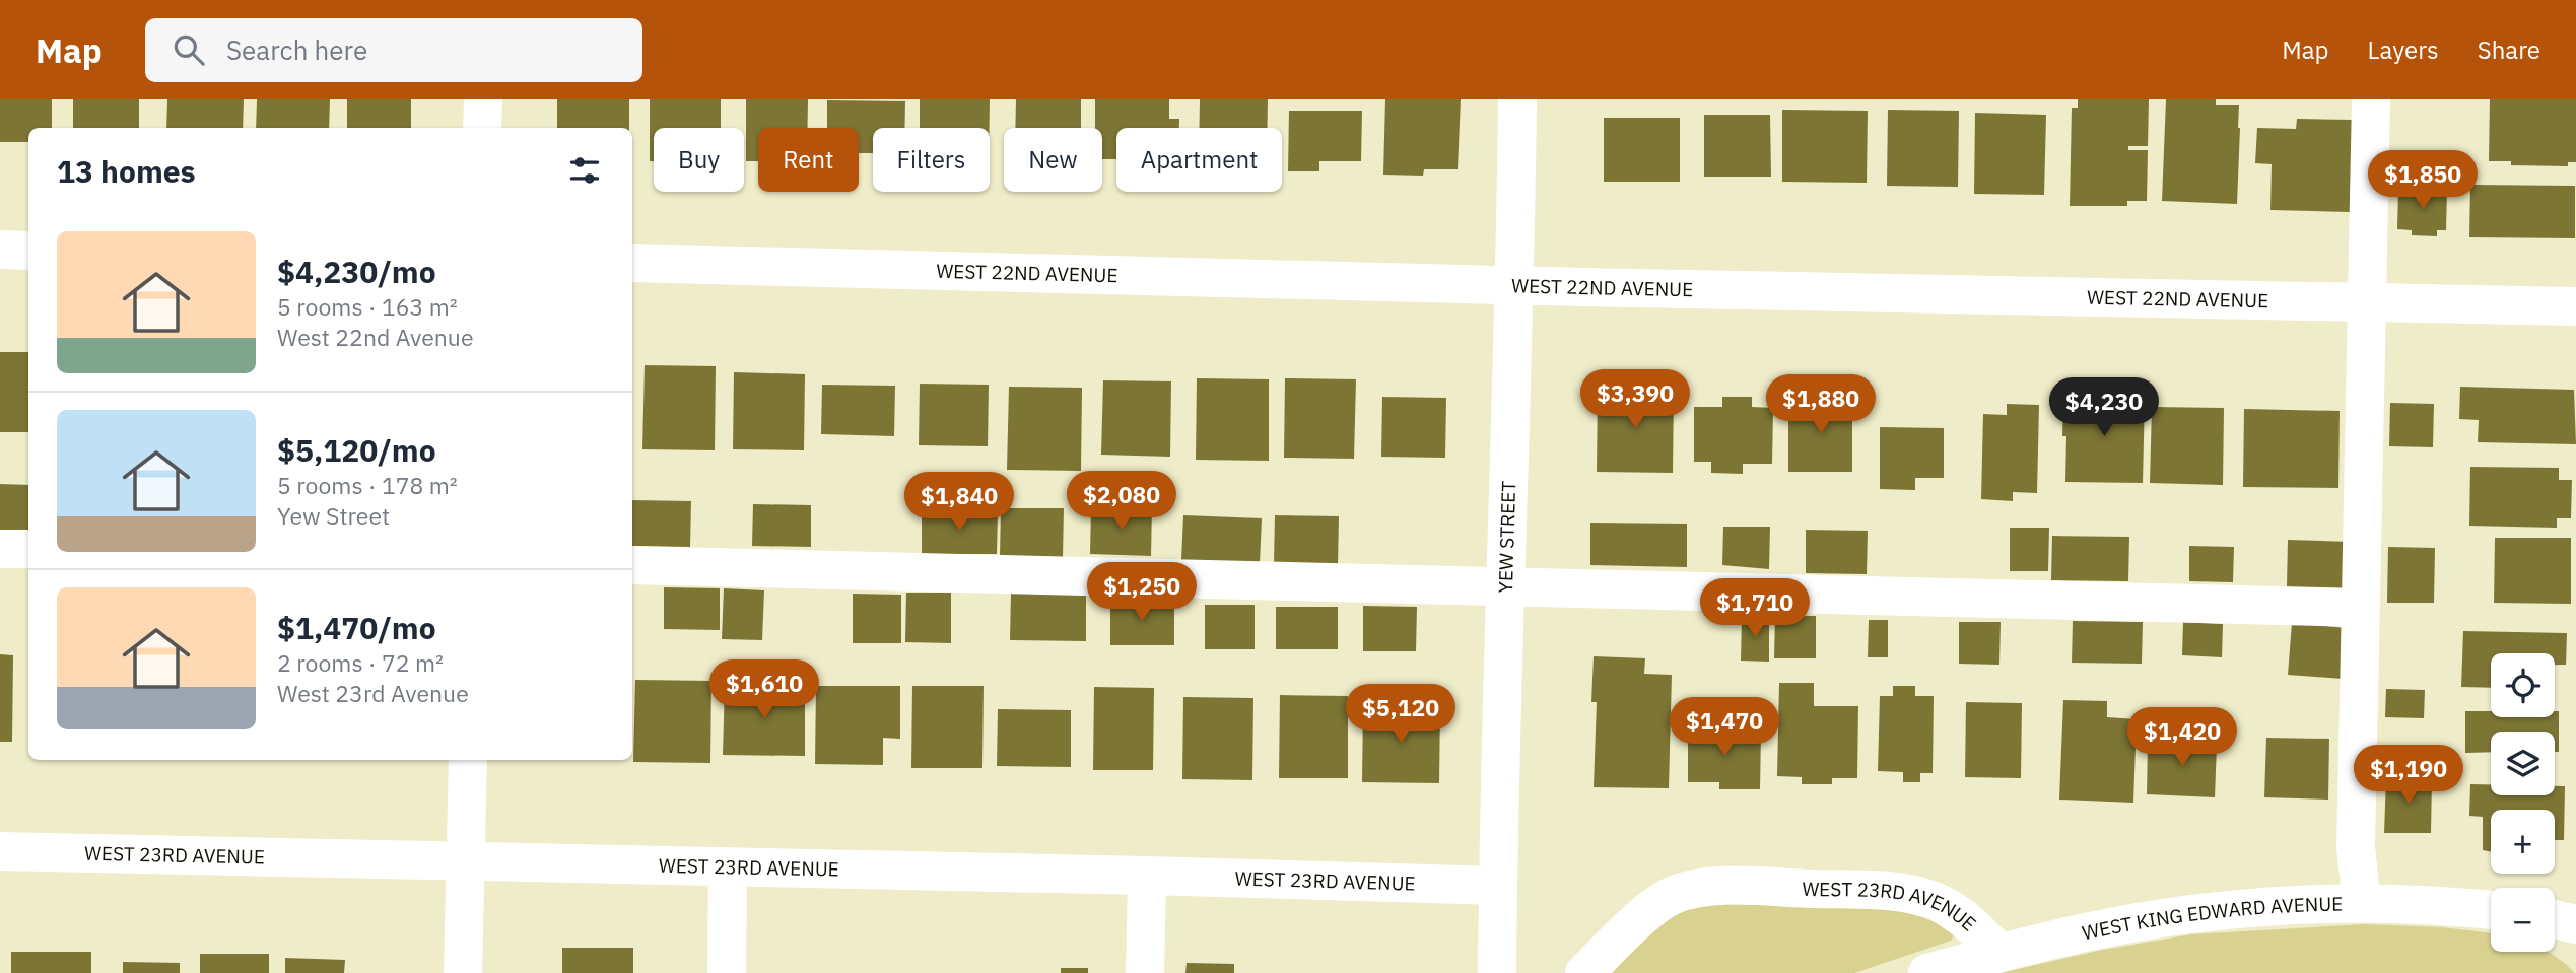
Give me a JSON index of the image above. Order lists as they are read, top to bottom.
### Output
{
  "streets": {
    "street": [
      "WEST 22ND AVENUE",
      "YEW STREET",
      "WEST 23RD AVENUE",
      "WEST KING EDWARD AVENUE"
    ]
  },
  "crossings": [
    ["WEST 22ND AVENUE", "YEW STREET"],
    ["YEW STREET", "WEST 23RD AVENUE"],
    ["WEST 23RD AVENUE", "WEST KING EDWARD AVENUE"]
  ],
  "page": {
    "header": "Map",
    "search": "Search here",
    "nav": ["Map", "Layers", "Share"],
    "chip": [
      "Buy",
      "Rent",
      "Filters",
      "New",
      "Apartment"
    ],
    "heading": "13 homes",
    "price": [
      "$1,850",
      "$3,390",
      "$1,880",
      "$4,230",
      "$2,080",
      "$1,840",
      "$1,250",
      "$1,710",
      "$1,610",
      "$5,120",
      "$1,470",
      "$1,420",
      "$1,190"
    ],
    "list": [
      {
        "name": "$4,230/mo",
        "note": "5 rooms · 163 m² · West 22nd Avenue"
      },
      {
        "name": "$5,120/mo",
        "note": "5 rooms · 178 m² · Yew Street"
      },
      {
        "name": "$1,470/mo",
        "note": "2 rooms · 72 m² · West 23rd Avenue"
      }
    ],
    "map_buttons": ["+", "−"]
  }
}
